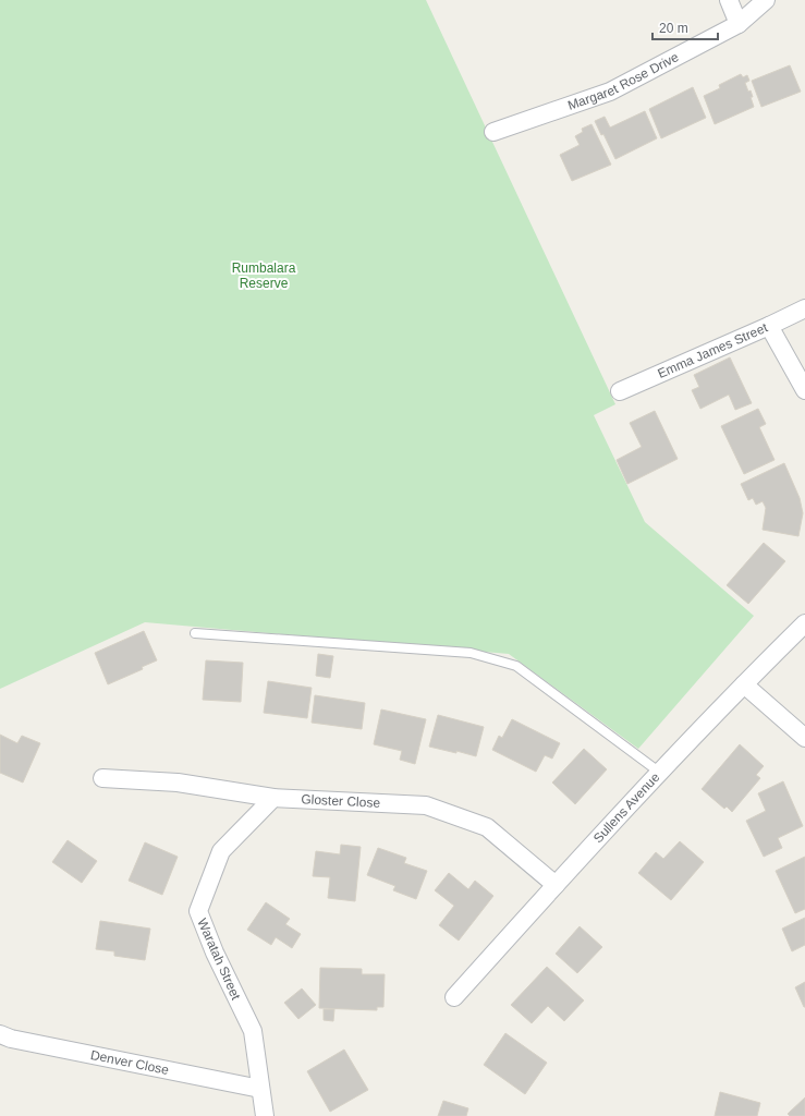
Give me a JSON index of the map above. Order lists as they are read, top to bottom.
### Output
{
  "streets": {
    "street": [
      "Margaret Rose Drive",
      "Emma James Street",
      "Gloster Close",
      "Sullens Avenue",
      "Waratah Street",
      "Denver Close"
    ]
  },
  "crossings": [
    ["Gloster Close", "Sullens Avenue"],
    ["Gloster Close", "Waratah Street"],
    ["Waratah Street", "Denver Close"]
  ],
  "parks": ["Rumbalara Reserve"],
  "scale_bar": "20 m"
}
